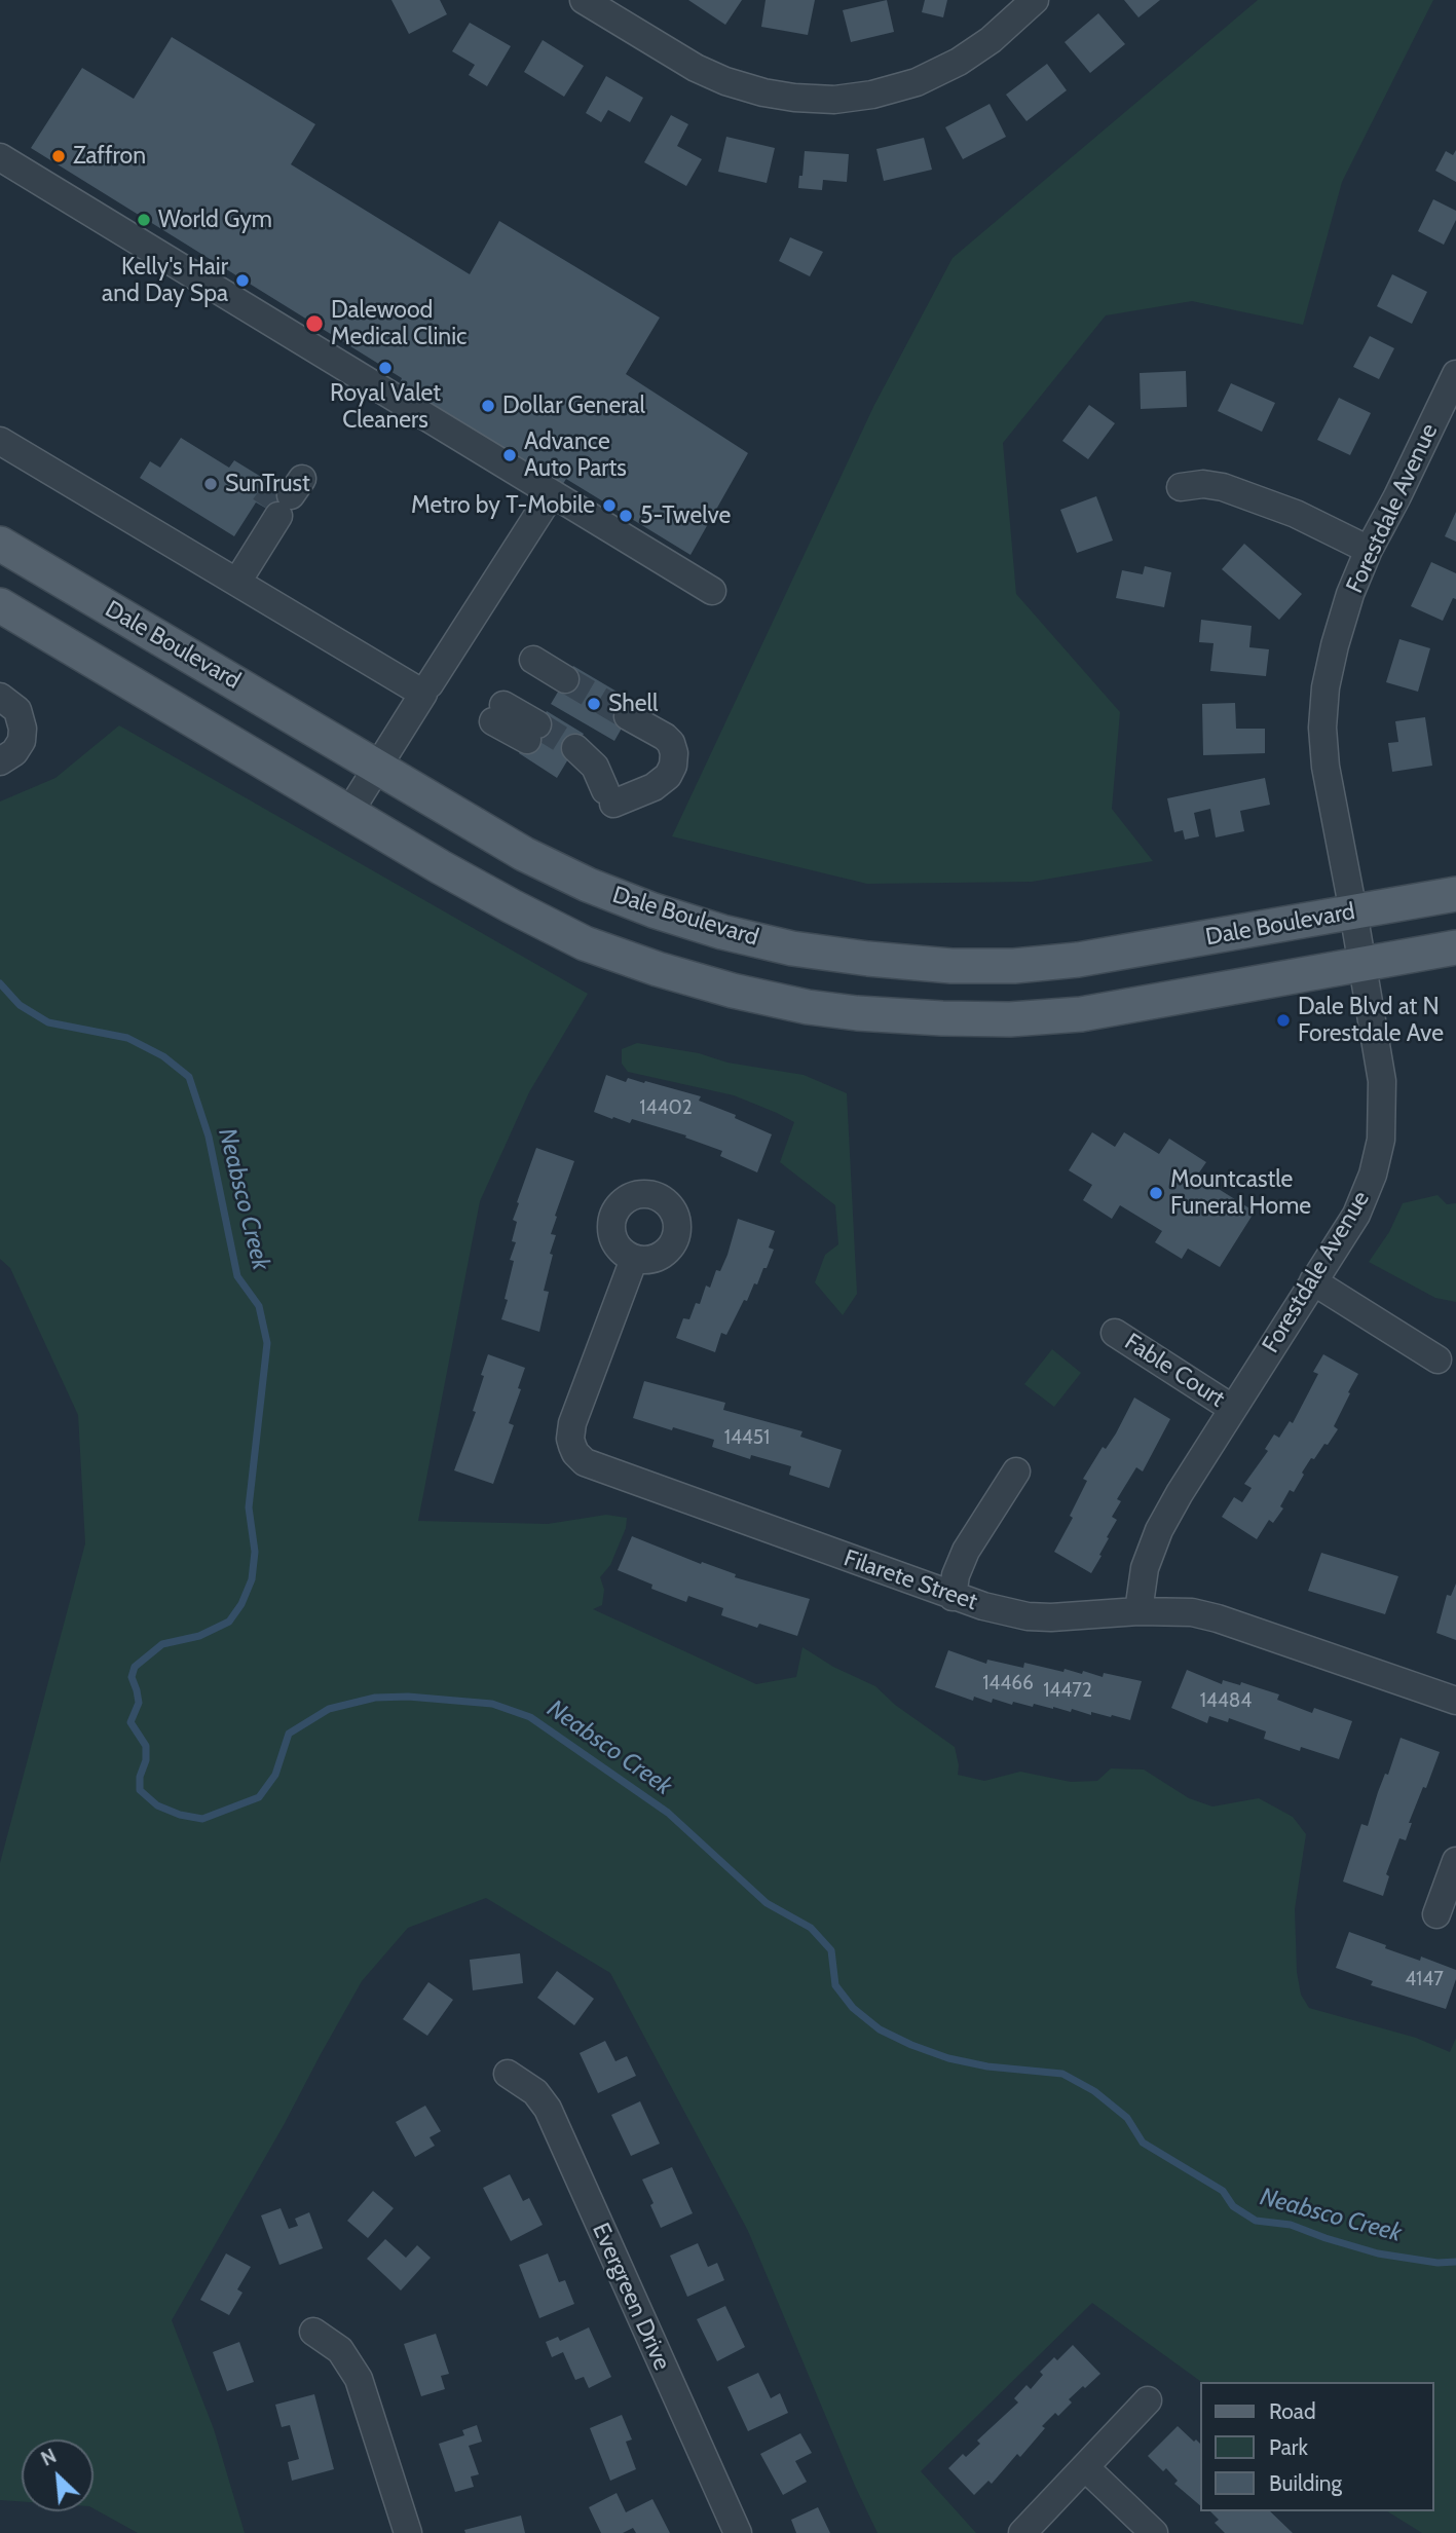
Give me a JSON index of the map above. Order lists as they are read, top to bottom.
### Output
{
  "streets": {
    "main road": ["Dale Boulevard"],
    "street": [
      "Forestdale Avenue",
      "Fable Court",
      "Filarete Street",
      "Evergreen Drive"
    ]
  },
  "crossings": [
    ["Forestdale Avenue", "Dale Boulevard"],
    ["Forestdale Avenue", "Fable Court"],
    ["Forestdale Avenue", "Filarete Street"]
  ],
  "water": ["Neabsco Creek"],
  "places": [
    "Zaffron",
    "World Gym",
    "Kelly's Hair and Day Spa",
    "Dalewood Medical Clinic",
    "Royal Valet Cleaners",
    "Dollar General",
    "Advance Auto Parts",
    "SunTrust",
    "Metro by T-Mobile",
    "5-Twelve",
    "Shell",
    "Dale Blvd at N Forestdale Ave",
    "Mountcastle Funeral Home"
  ],
  "house_numbers": [
    "14402",
    "14451",
    "14466",
    "14472",
    "14484",
    "4147"
  ],
  "legend": ["Road", "Park", "Building"],
  "north": "top left"
}
